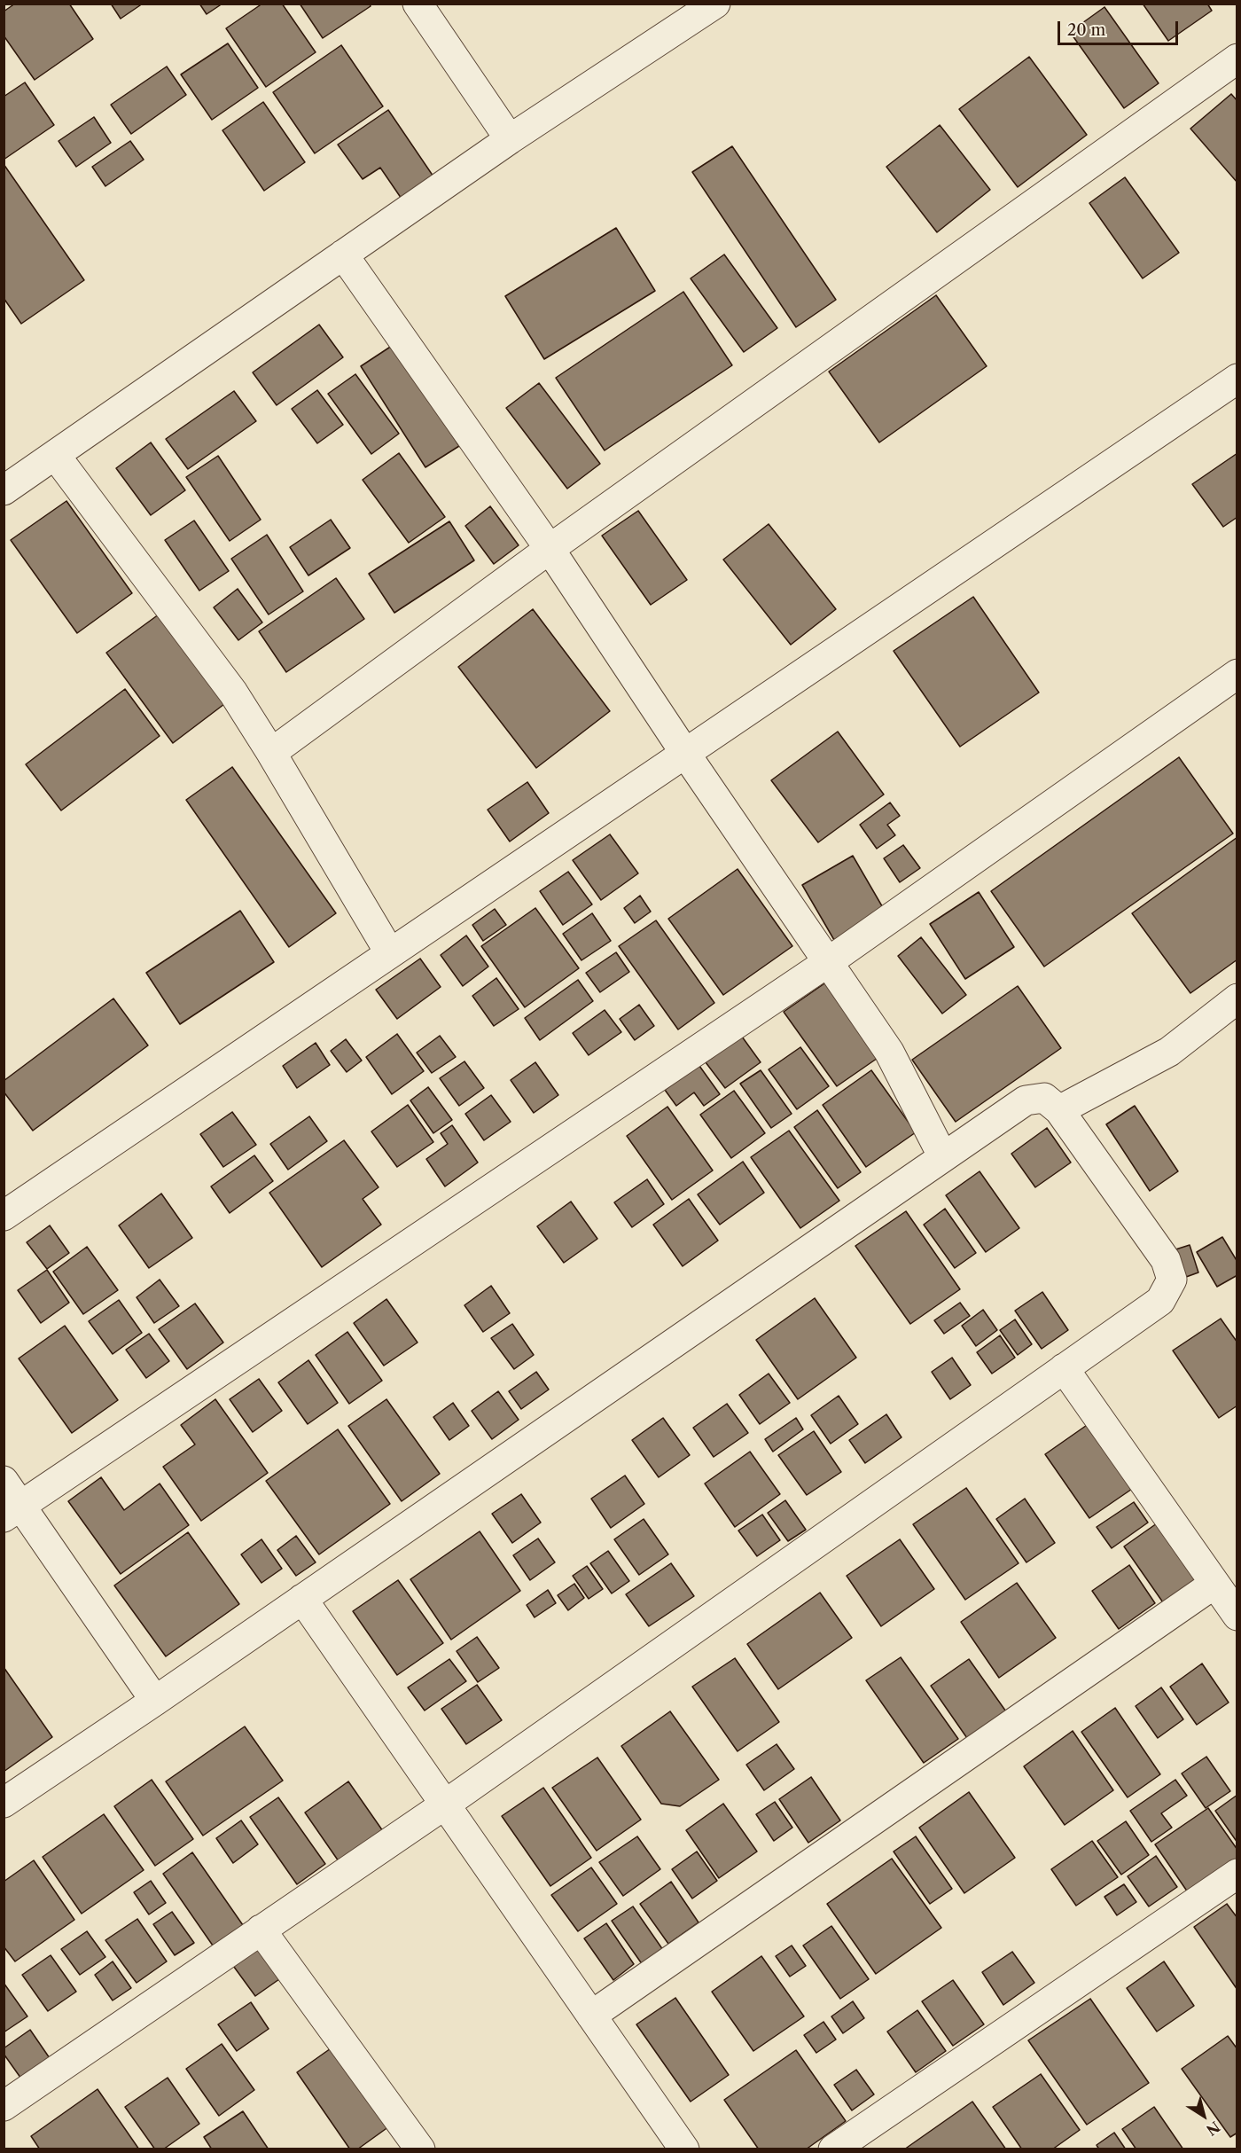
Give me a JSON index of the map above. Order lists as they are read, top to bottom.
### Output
{
  "scale_bar": "20 m",
  "north": "bottom right"
}
